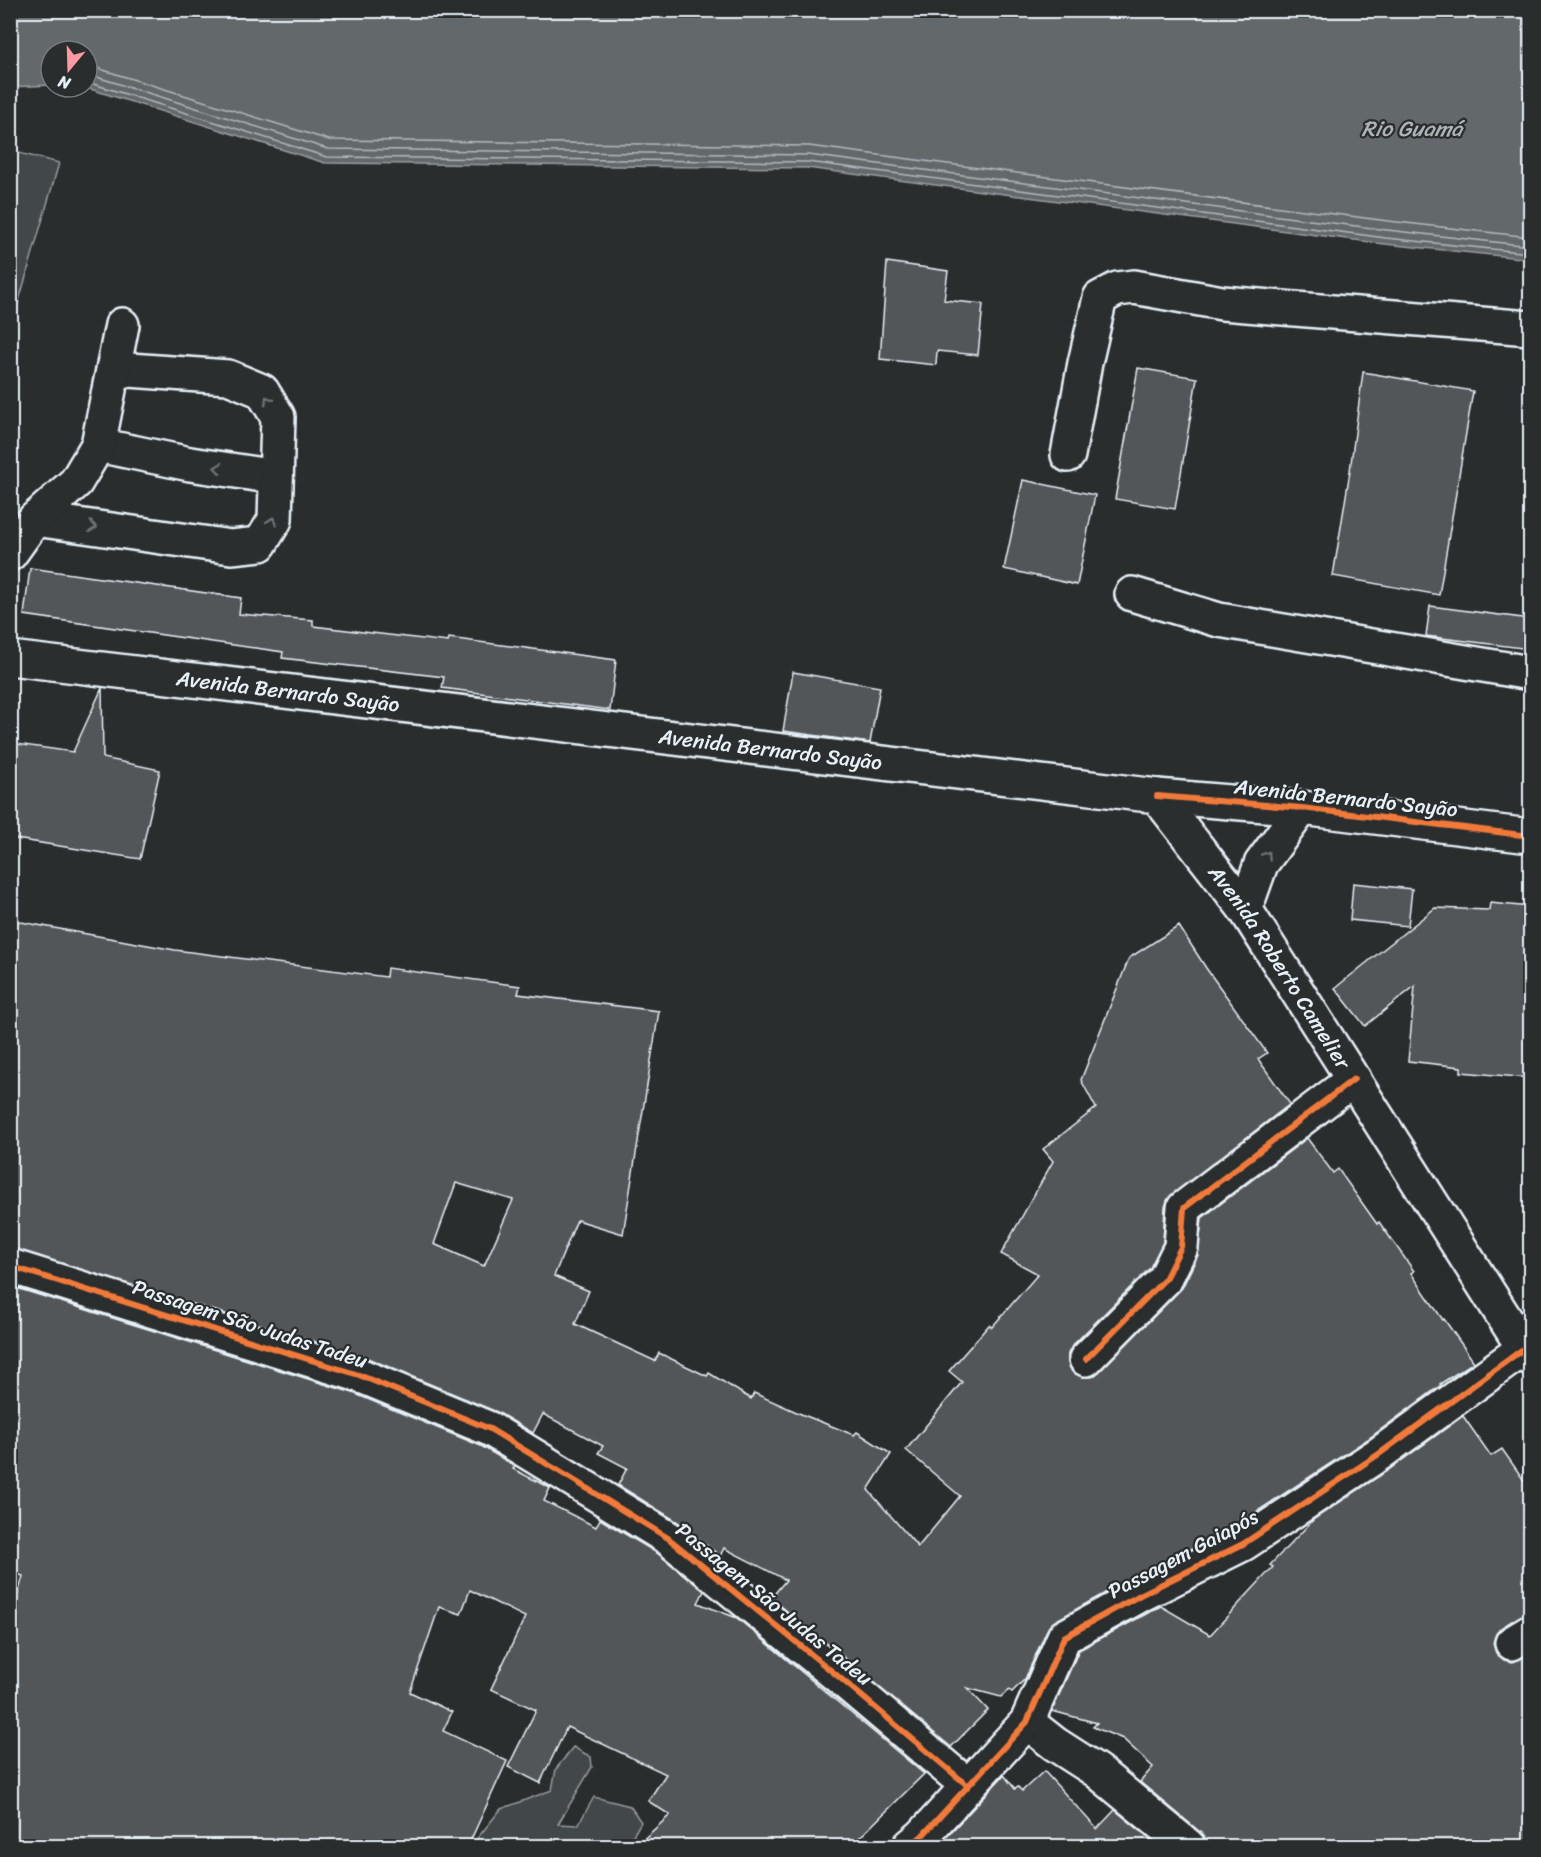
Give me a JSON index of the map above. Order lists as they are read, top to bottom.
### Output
{
  "streets": {
    "street": [
      "Avenida Bernardo Sayão",
      "Avenida Roberto Camelier",
      "Passagem São Judas Tadeu",
      "Passagem Gaiapós"
    ]
  },
  "crossings": [
    ["Avenida Bernardo Sayão", "Avenida Roberto Camelier"],
    ["Avenida Roberto Camelier", "Passagem Gaiapós"],
    ["Passagem São Judas Tadeu", "Passagem Gaiapós"]
  ],
  "water": ["Rio Guamá"],
  "north": "bottom"
}
